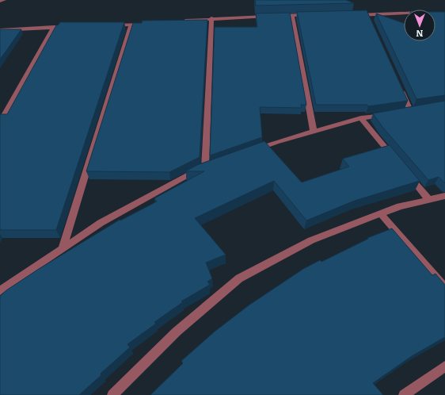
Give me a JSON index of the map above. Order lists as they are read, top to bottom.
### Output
{
  "north": "bottom"
}
